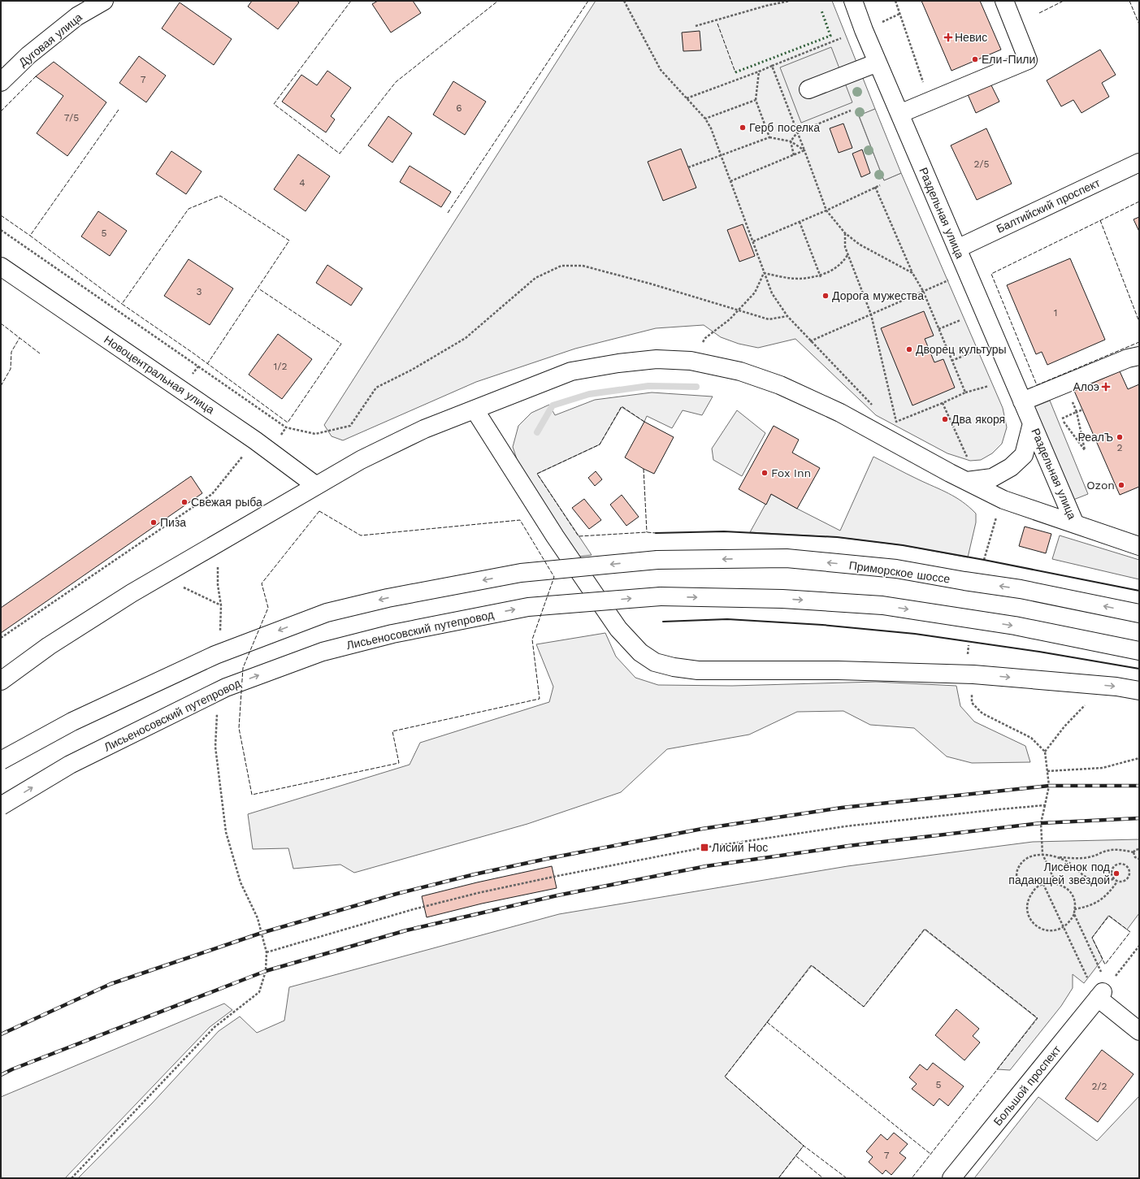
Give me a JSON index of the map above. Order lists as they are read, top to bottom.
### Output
{
  "streets": {
    "street": [
      "Дуговая улица",
      "Балтийский проспект",
      "Раздельная улица",
      "Новоцентральная улица",
      "Приморское шоссе",
      "Лисьеносовский путепровод",
      "Большой проспект"
    ]
  },
  "crossings": [
    ["Балтийский проспект", "Раздельная улица"]
  ],
  "one_way": ["Приморское шоссе"],
  "places": {
    "health": ["Невис", "Алоэ"],
    "other": [
      "Ели-Пили",
      "Герб поселка",
      "Дорога мужества",
      "Дворец культуры",
      "Два якоря",
      "РеалЪ",
      "Fox Inn",
      "Ozon",
      "Свежая рыба",
      "Пиза",
      "Лисёнок под падающей звездой"
    ],
    "transit": ["Лисий Нос"]
  },
  "house_numbers": [
    "7",
    "6",
    "7/5",
    "2/5",
    "4",
    "5",
    "3",
    "1",
    "1/2",
    "2",
    "5",
    "2/2",
    "7"
  ]
}
